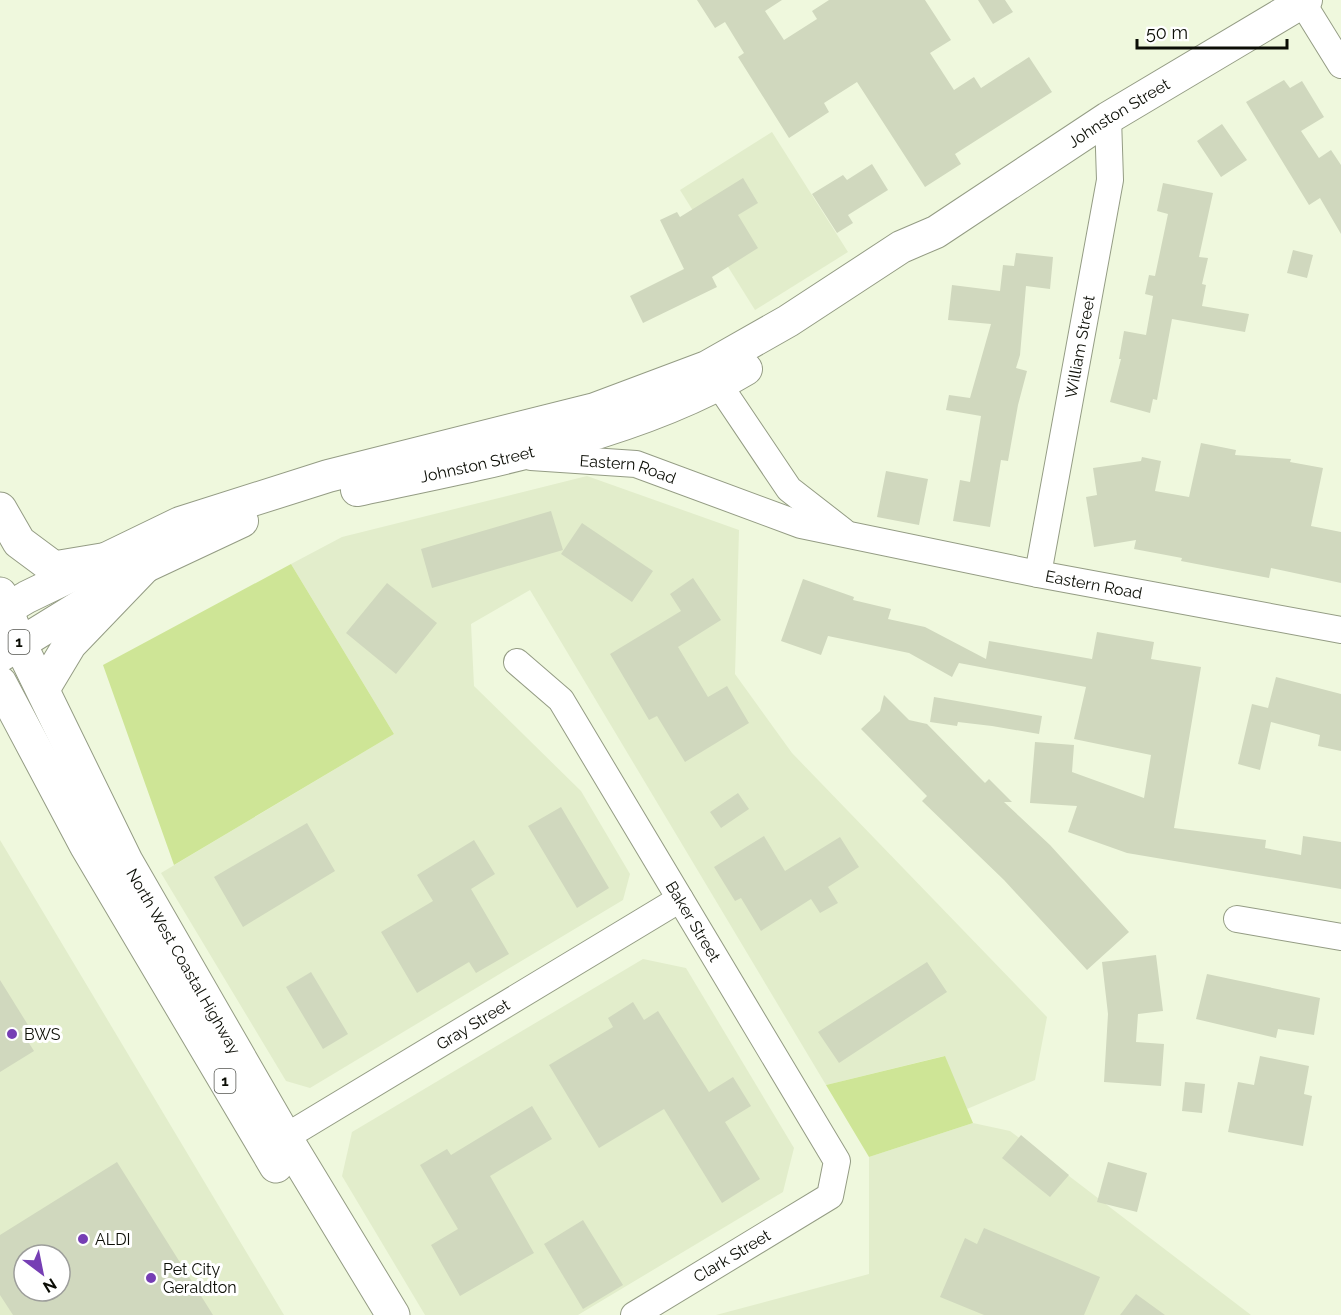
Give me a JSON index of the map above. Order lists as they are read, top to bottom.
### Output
{
  "streets": {
    "highway": ["1", "North West Coastal Highway"],
    "main road": ["Johnston Street"],
    "street": [
      "William Street",
      "Eastern Road",
      "Baker Street",
      "Gray Street",
      "Clark Street"
    ]
  },
  "crossings": [
    ["Johnston Street", "William Street"],
    ["Johnston Street", "Eastern Road"],
    ["Johnston Street", "North West Coastal Highway"],
    ["William Street", "Eastern Road"],
    ["Baker Street", "Gray Street"],
    ["Baker Street", "Clark Street"],
    ["North West Coastal Highway", "Gray Street"]
  ],
  "places": ["BWS", "ALDI", "Pet City Geraldton"],
  "scale_bar": "50 m",
  "north": "bottom right"
}
